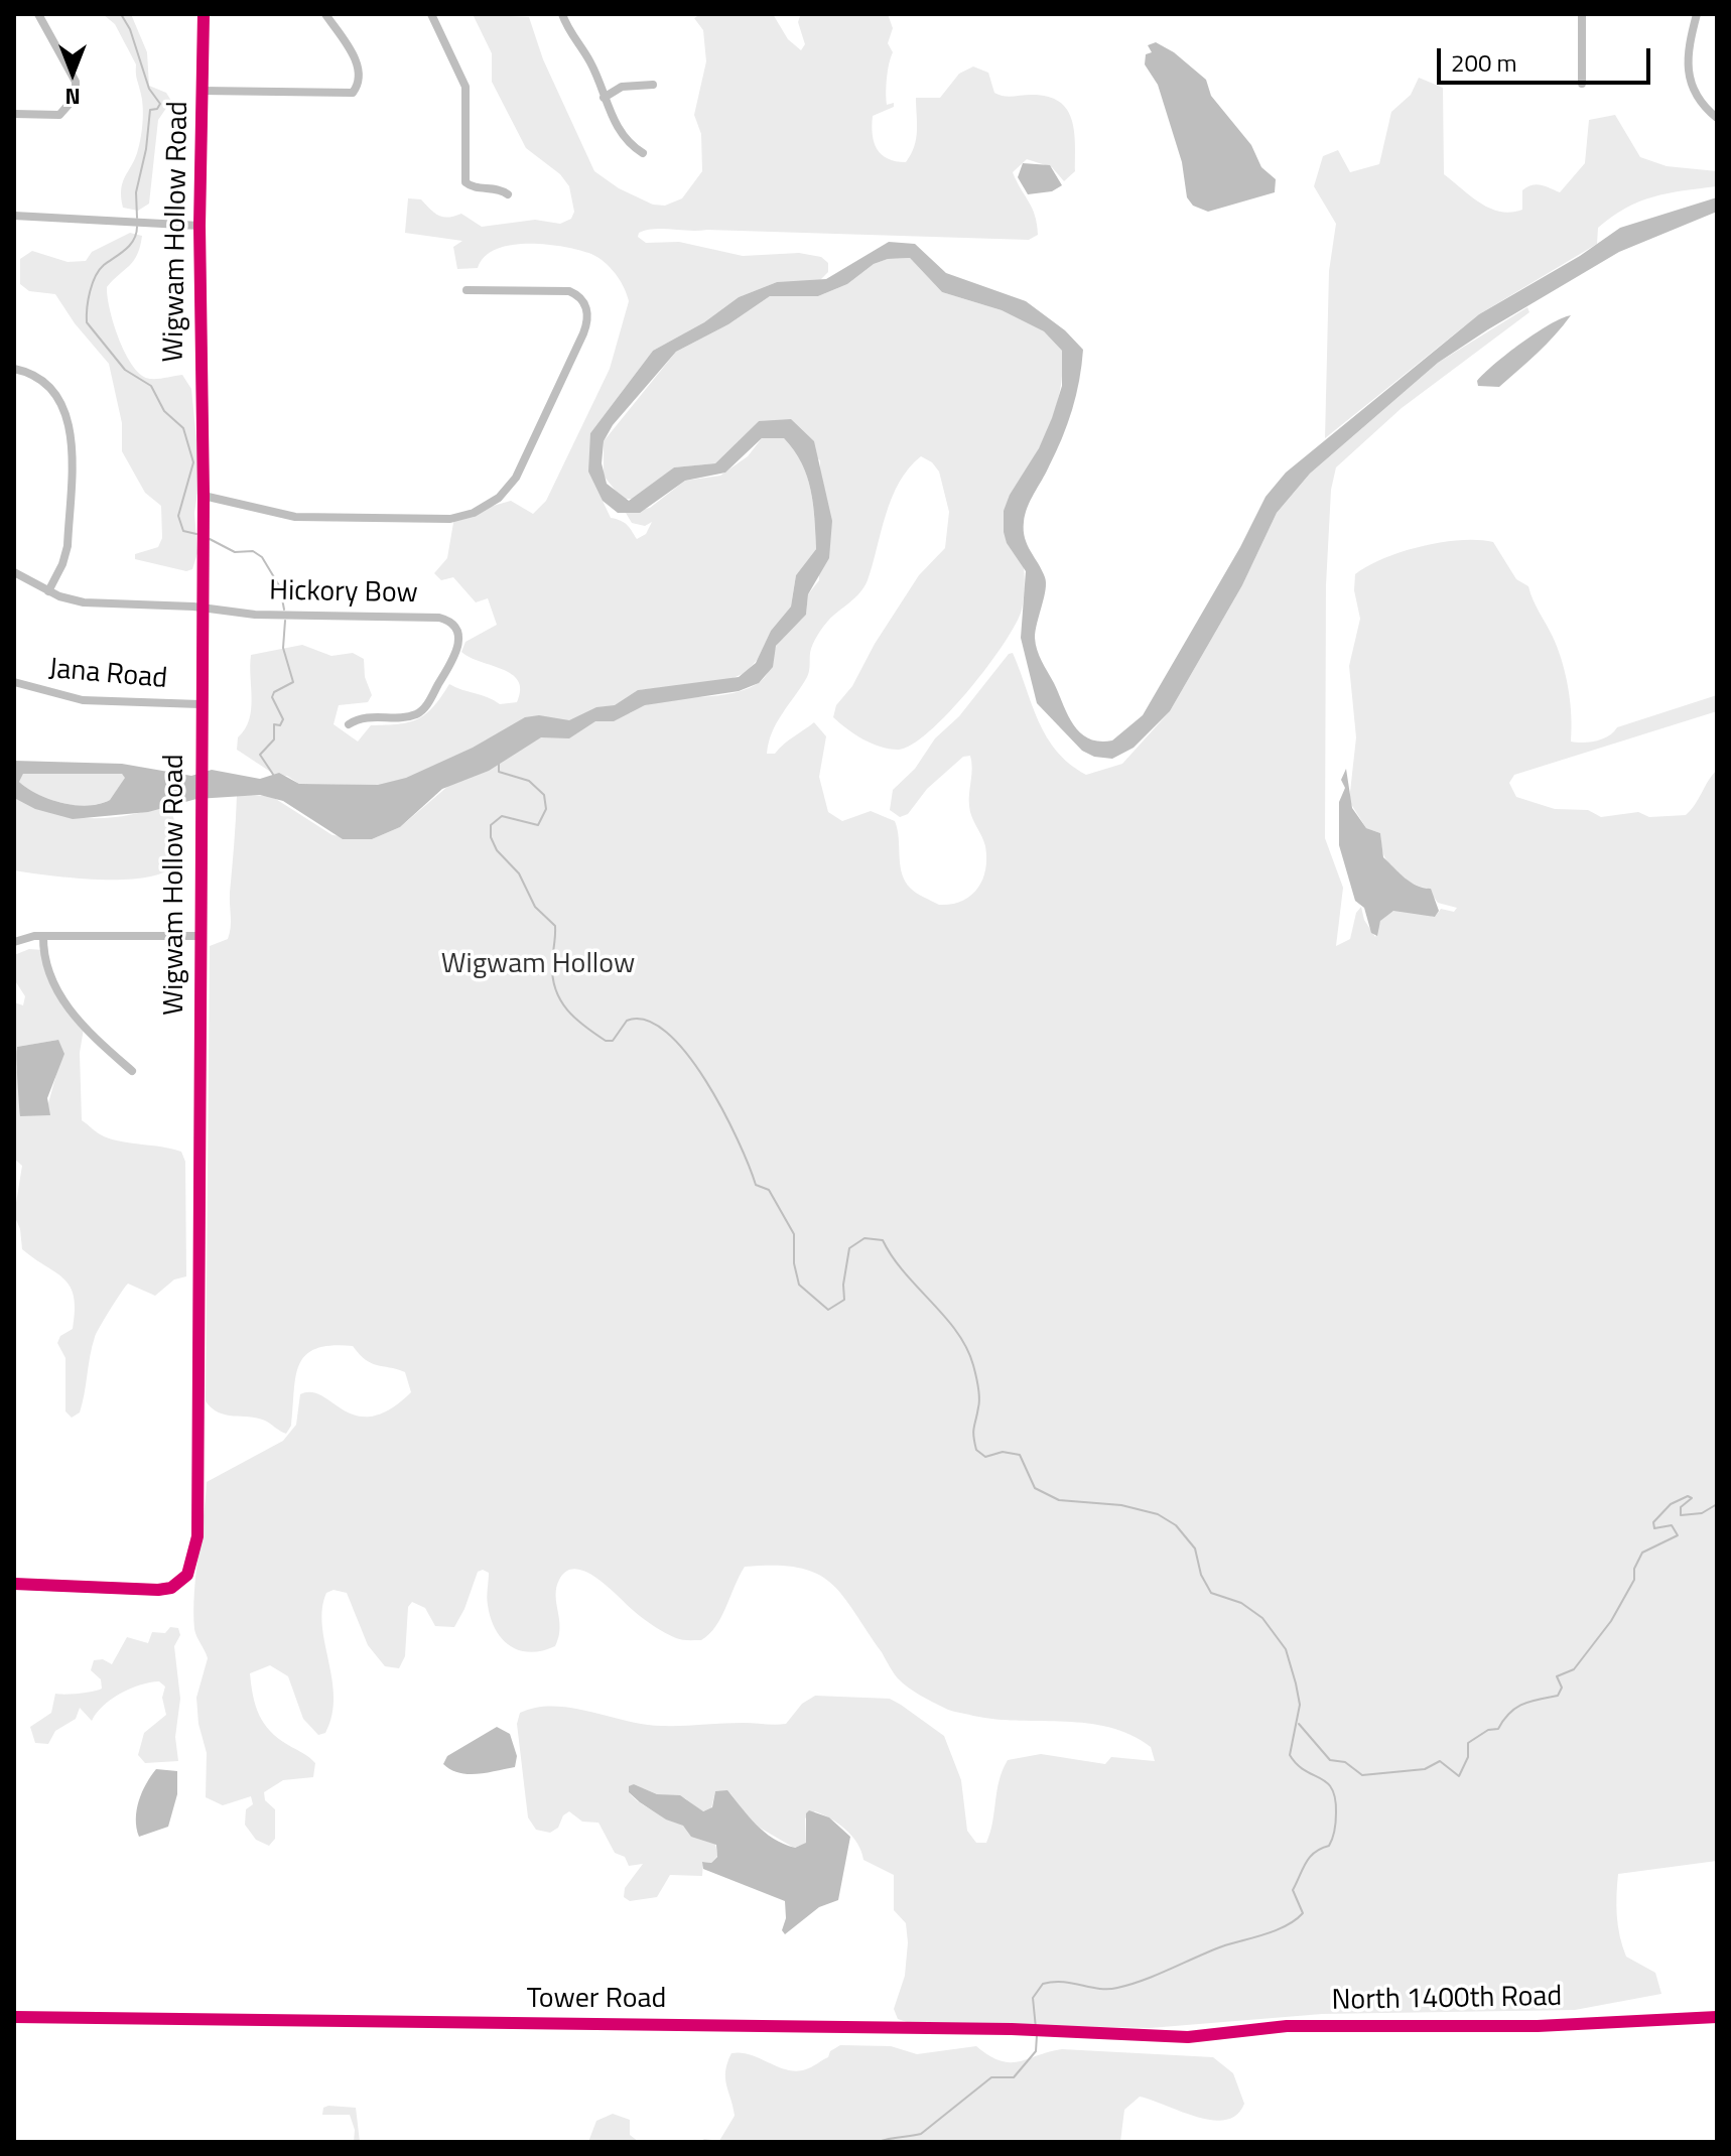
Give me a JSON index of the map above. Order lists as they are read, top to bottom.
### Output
{
  "streets": {
    "street": [
      "Wigwam Hollow Road",
      "Hickory Bow",
      "Jana Road",
      "Tower Road",
      "North 1400th Road"
    ]
  },
  "crossings": [
    ["Wigwam Hollow Road", "Hickory Bow"],
    ["Wigwam Hollow Road", "Jana Road"],
    ["Tower Road", "North 1400th Road"]
  ],
  "parks": ["Wigwam Hollow"],
  "scale_bar": "200 m",
  "north": "bottom"
}
